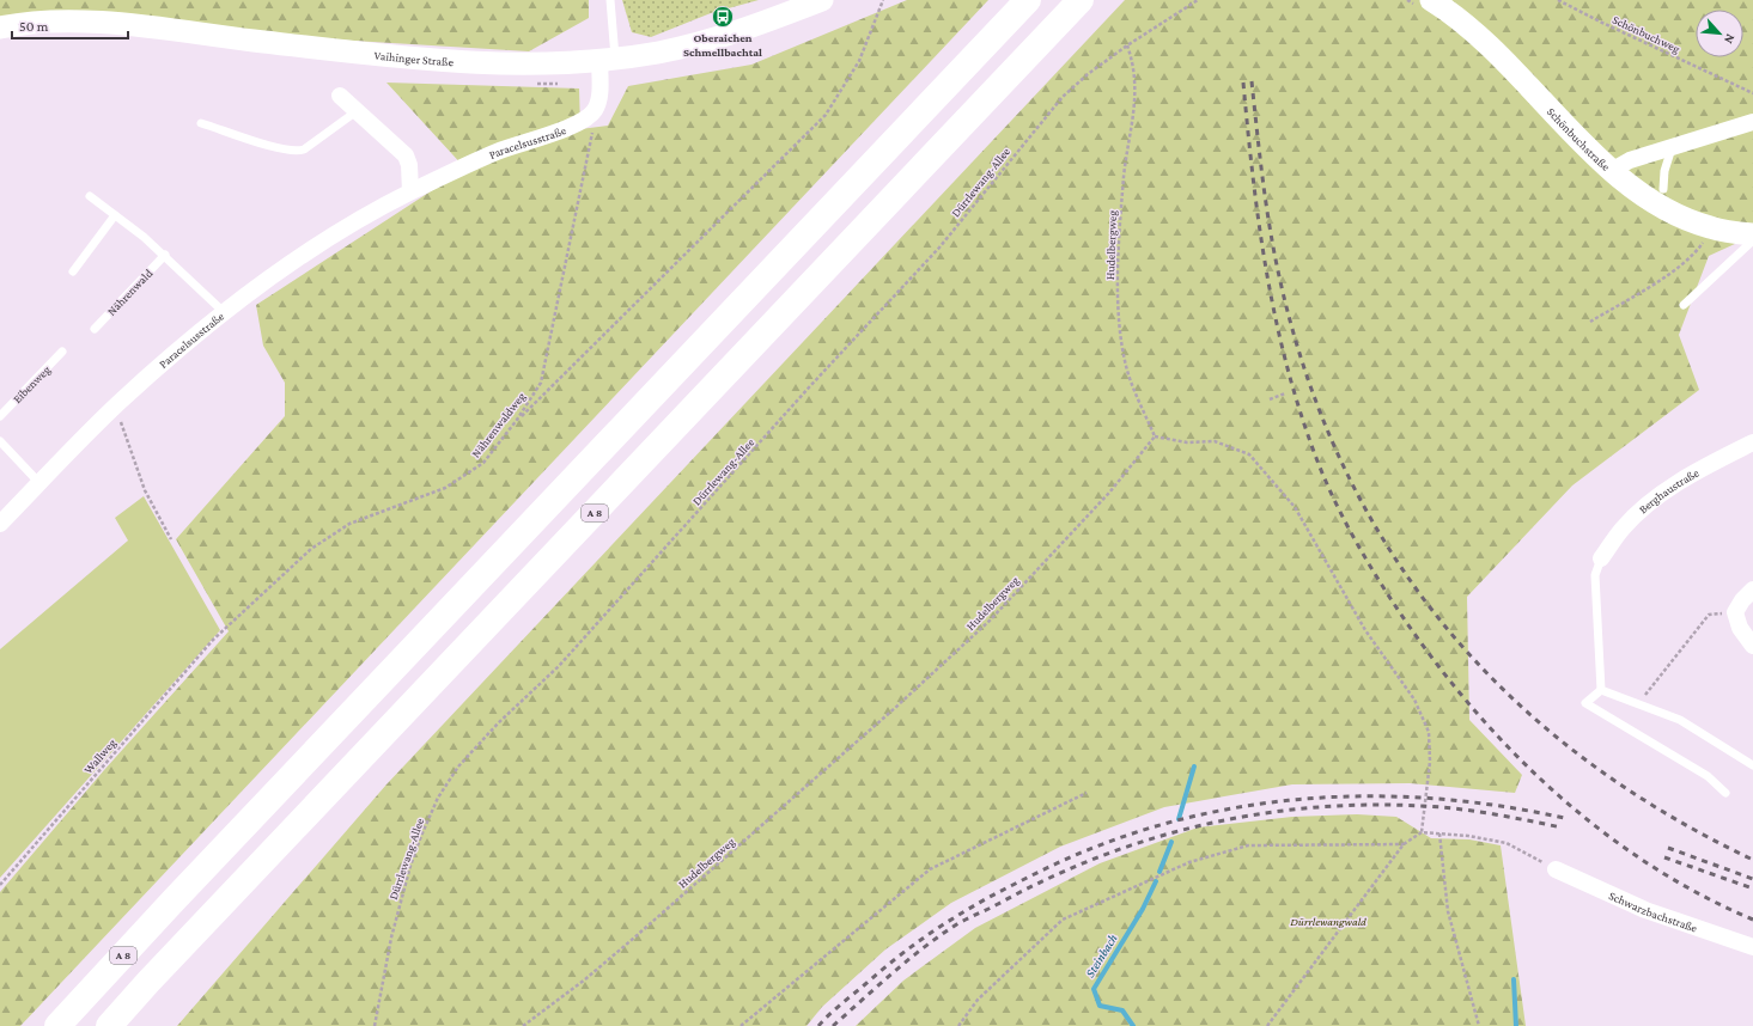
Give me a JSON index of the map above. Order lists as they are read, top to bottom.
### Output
{
  "streets": {
    "highway": ["A 8"],
    "main road": ["Vaihinger Straße", "Schönbuchstraße"],
    "street": ["Paracelsusstraße", "Berghaustraße", "Schwarzbachstraße"],
    "lane": ["Nährenwald", "Eibenweg"],
    "path": [
      "Schönbuchweg",
      "Dürrlewang-Allee",
      "Hudelbergweg",
      "Nährenwaldweg",
      "Wallweg"
    ]
  },
  "crossings": [
    ["Paracelsusstraße", "Nährenwaldweg"],
    ["Dürrlewang-Allee", "Hudelbergweg"],
    ["Nährenwaldweg", "Wallweg"]
  ],
  "water": ["Steinbach"],
  "parks": ["Dürrlewangwald"],
  "places": {
    "bus stop": ["Oberaichen Schmellbachtal"]
  },
  "scale_bar": "50 m",
  "north": "bottom right"
}
